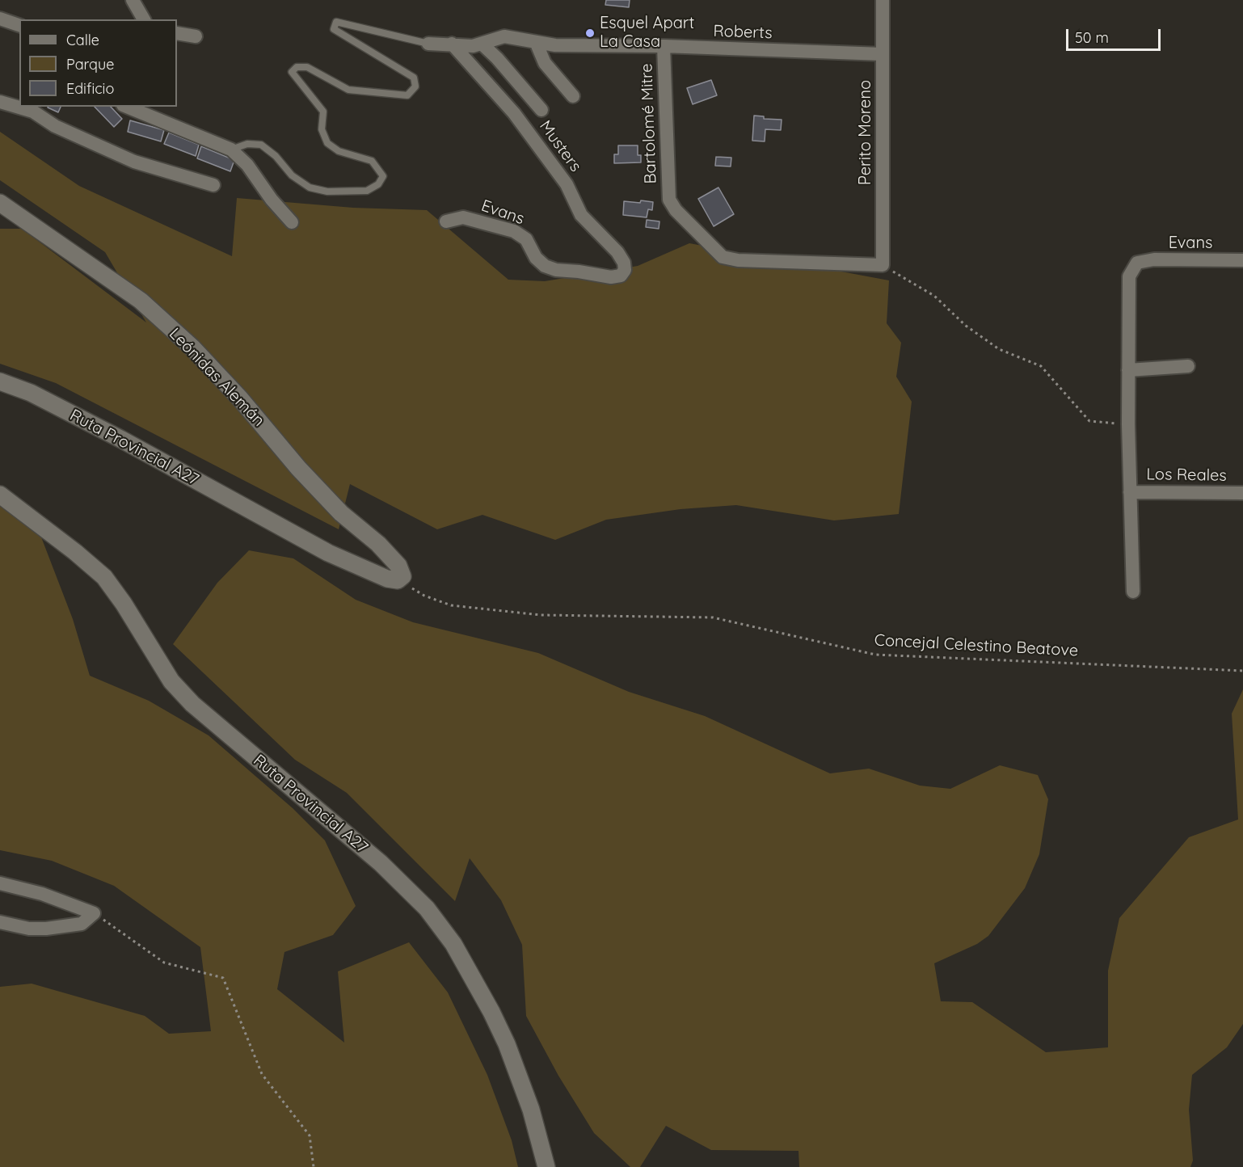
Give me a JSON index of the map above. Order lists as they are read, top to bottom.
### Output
{
  "streets": {
    "street": [
      "Roberts",
      "Bartolomé Mitre",
      "Perito Moreno",
      "Musters",
      "Evans",
      "Leónidas Alemán",
      "Ruta Provincial A27",
      "Los Reales"
    ],
    "path": ["Concejal Celestino Beatove"]
  },
  "crossings": [
    ["Roberts", "Bartolomé Mitre"],
    ["Roberts", "Perito Moreno"],
    ["Roberts", "Musters"],
    ["Bartolomé Mitre", "Perito Moreno"],
    ["Musters", "Evans"],
    ["Leónidas Alemán", "Ruta Provincial A27"],
    ["Leónidas Alemán", "Concejal Celestino Beatove"],
    ["Ruta Provincial A27", "Concejal Celestino Beatove"]
  ],
  "places": ["Esquel Apart La Casa"],
  "legend": ["Calle", "Parque", "Edificio"],
  "scale_bar": "50 m"
}
